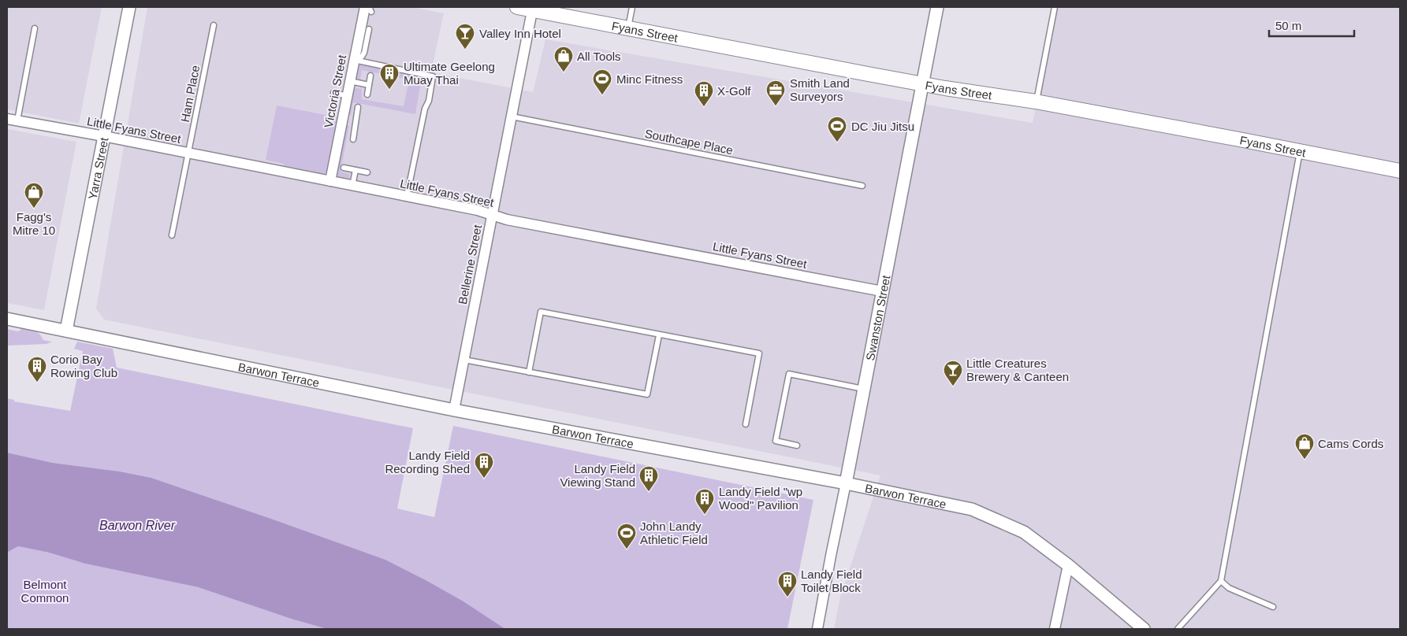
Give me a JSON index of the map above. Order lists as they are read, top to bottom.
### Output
{
  "streets": {
    "main road": ["Fyans Street"],
    "street": [
      "Victoria Street",
      "Little Fyans Street",
      "Yarra Street",
      "Bellerine Street",
      "Swanston Street",
      "Barwon Terrace"
    ],
    "lane": ["Ham Place", "Southcape Place"]
  },
  "crossings": [
    ["Fyans Street", "Bellerine Street"],
    ["Fyans Street", "Swanston Street"],
    ["Victoria Street", "Little Fyans Street"],
    ["Ham Place", "Little Fyans Street"],
    ["Little Fyans Street", "Yarra Street"],
    ["Little Fyans Street", "Bellerine Street"],
    ["Little Fyans Street", "Swanston Street"],
    ["Southcape Place", "Bellerine Street"],
    ["Yarra Street", "Barwon Terrace"],
    ["Bellerine Street", "Barwon Terrace"],
    ["Swanston Street", "Barwon Terrace"]
  ],
  "water": ["Barwon River"],
  "parks": ["Belmont Common"],
  "places": {
    "bar": ["Valley Inn Hotel", "Little Creatures Brewery & Canteen"],
    "shop": ["All Tools", "Fagg's Mitre 10", "Cams Cords"],
    "building": [
      "Ultimate Geelong Muay Thai",
      "X-Golf",
      "Corio Bay Rowing Club",
      "Landy Field Recording Shed",
      "Landy Field Viewing Stand",
      "Landy Field \"wp Wood\" Pavilion",
      "Landy Field Toilet Block"
    ],
    "sports": ["Minc Fitness", "DC Jiu Jitsu", "John Landy Athletic Field"],
    "office": ["Smith Land Surveyors"]
  },
  "scale_bar": "50 m"
}
